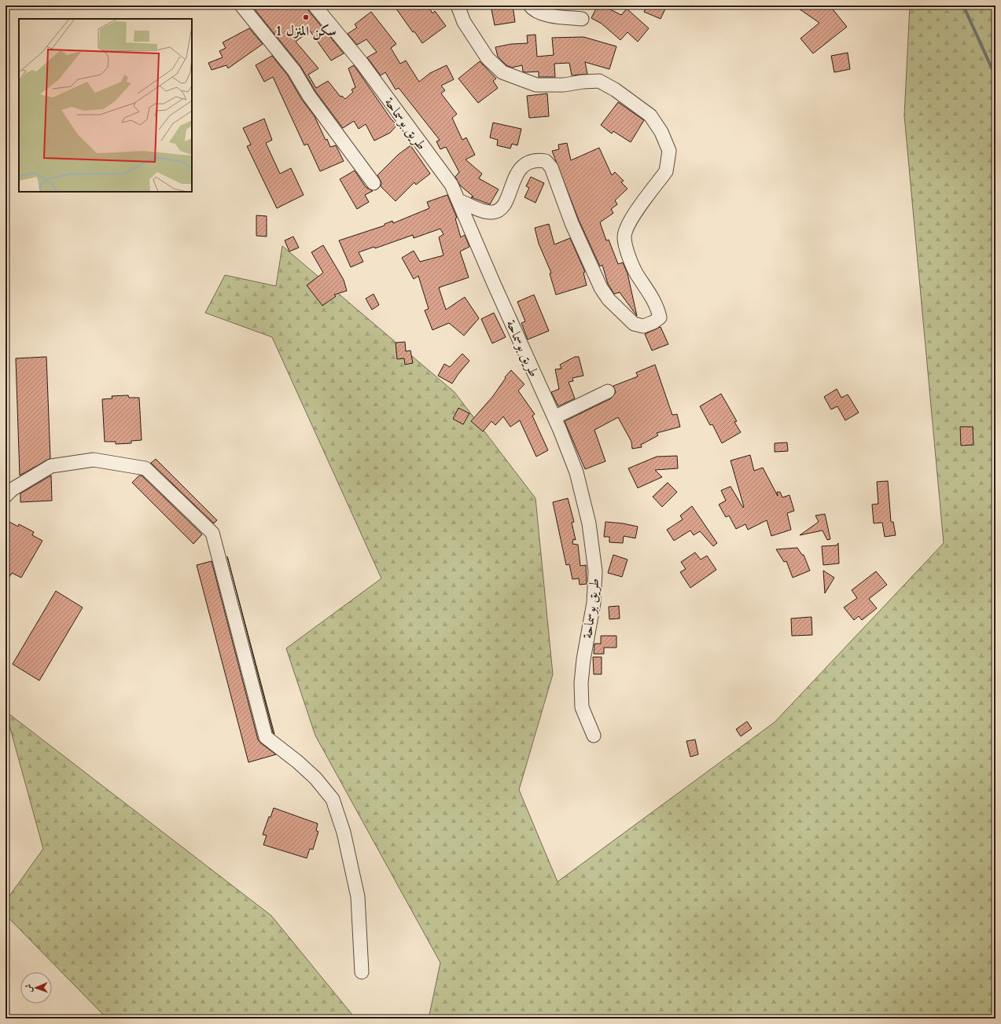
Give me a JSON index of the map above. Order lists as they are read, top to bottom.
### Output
{
  "streets": {
    "street": ["طريق بوسماحة"]
  },
  "places": ["سكن المنزل 1"],
  "north": "left"
}
